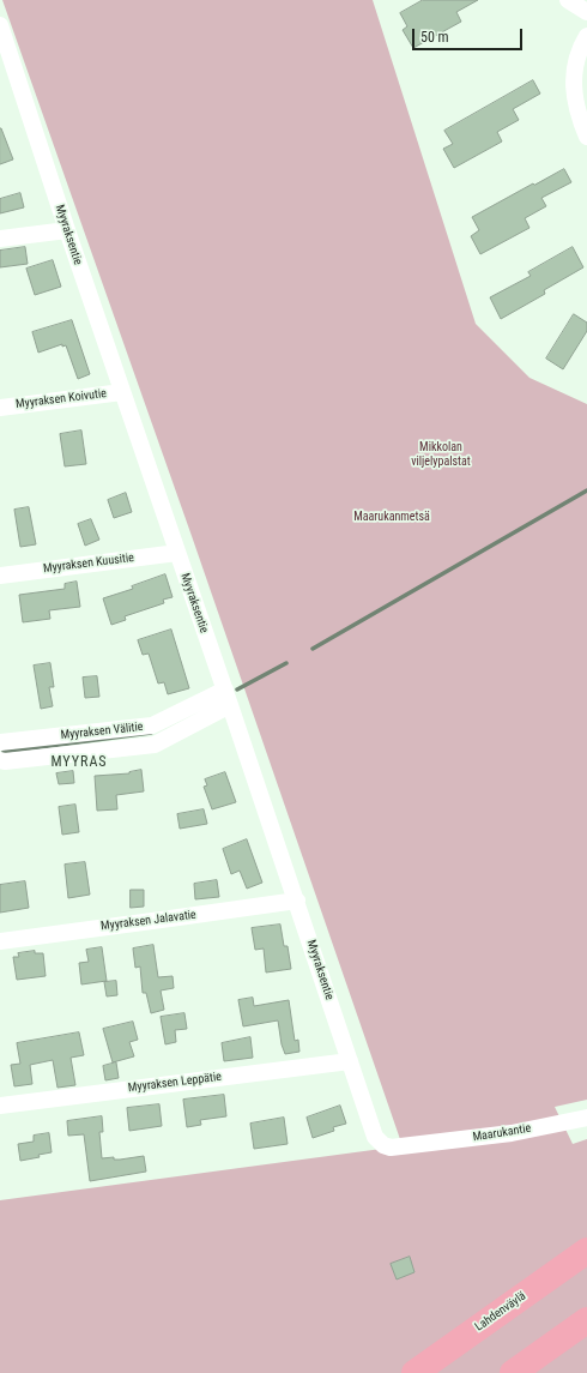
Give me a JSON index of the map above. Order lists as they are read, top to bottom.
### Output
{
  "streets": {
    "highway": ["Lahdenväylä"],
    "street": [
      "Myyraksentie",
      "Myyraksen Koivutie",
      "Myyraksen Kuusitie",
      "Myyraksen Välitie",
      "Myyraksen Jalavatie",
      "Myyraksen Leppätie",
      "Maarukantie"
    ]
  },
  "crossings": [
    ["Myyraksentie", "Myyraksen Koivutie"],
    ["Myyraksentie", "Myyraksen Kuusitie"],
    ["Myyraksentie", "Myyraksen Välitie"],
    ["Myyraksentie", "Myyraksen Jalavatie"],
    ["Myyraksentie", "Myyraksen Leppätie"],
    ["Myyraksentie", "Maarukantie"]
  ],
  "districts": ["MYYRAS"],
  "parks": ["Mikkolan viljelypalstat", "Maarukanmetsä"],
  "scale_bar": "50 m"
}
